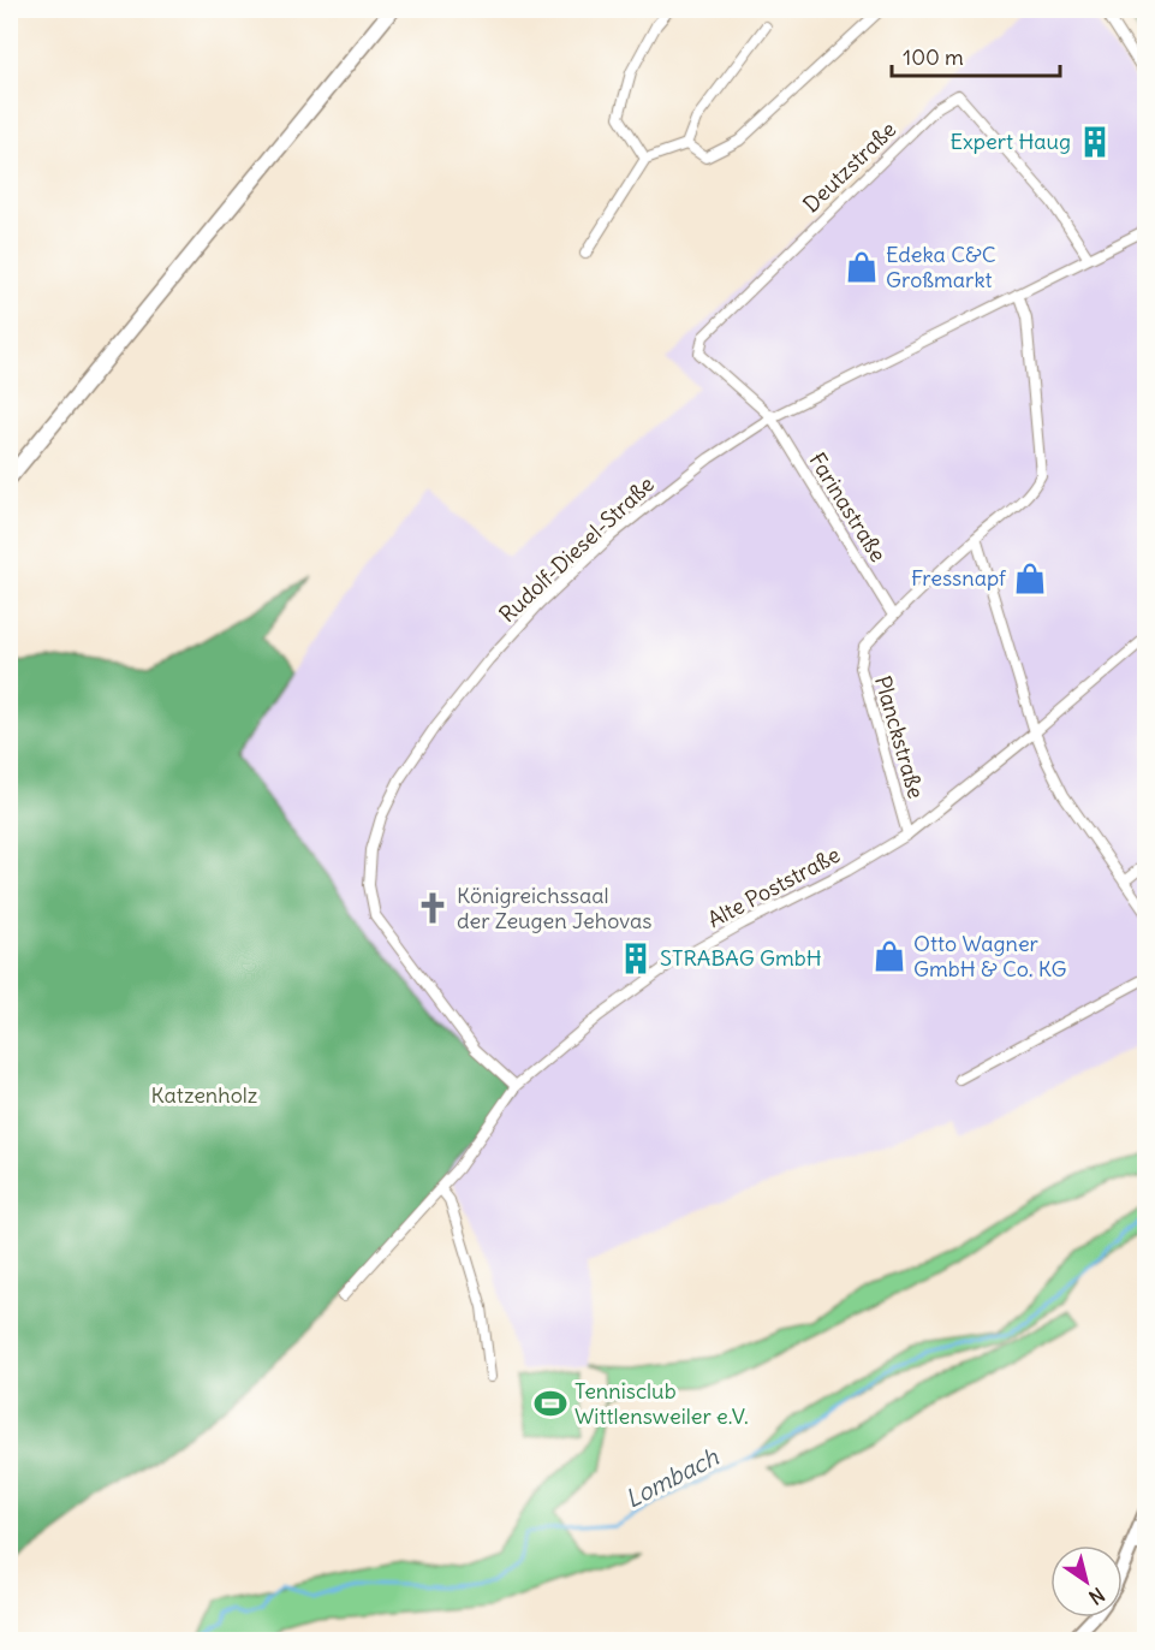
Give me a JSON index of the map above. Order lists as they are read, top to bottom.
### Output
{
  "streets": {
    "street": [
      "Deutzstraße",
      "Farinastraße",
      "Rudolf-Diesel-Straße",
      "Planckstraße",
      "Alte Poststraße"
    ]
  },
  "crossings": [
    ["Deutzstraße", "Farinastraße"],
    ["Deutzstraße", "Rudolf-Diesel-Straße"],
    ["Farinastraße", "Rudolf-Diesel-Straße"],
    ["Farinastraße", "Planckstraße"],
    ["Rudolf-Diesel-Straße", "Planckstraße"],
    ["Rudolf-Diesel-Straße", "Alte Poststraße"],
    ["Planckstraße", "Alte Poststraße"]
  ],
  "water": ["Lombach"],
  "parks": ["Katzenholz"],
  "places": {
    "building": ["Expert Haug", "STRABAG GmbH"],
    "shop": ["Edeka C&C Großmarkt", "Fressnapf", "Otto Wagner GmbH & Co. KG"],
    "church": ["Königreichssaal der Zeugen Jehovas"],
    "sports": ["Tennisclub Wittlensweiler e.V."]
  },
  "scale_bar": "100 m",
  "north": "bottom right"
}
